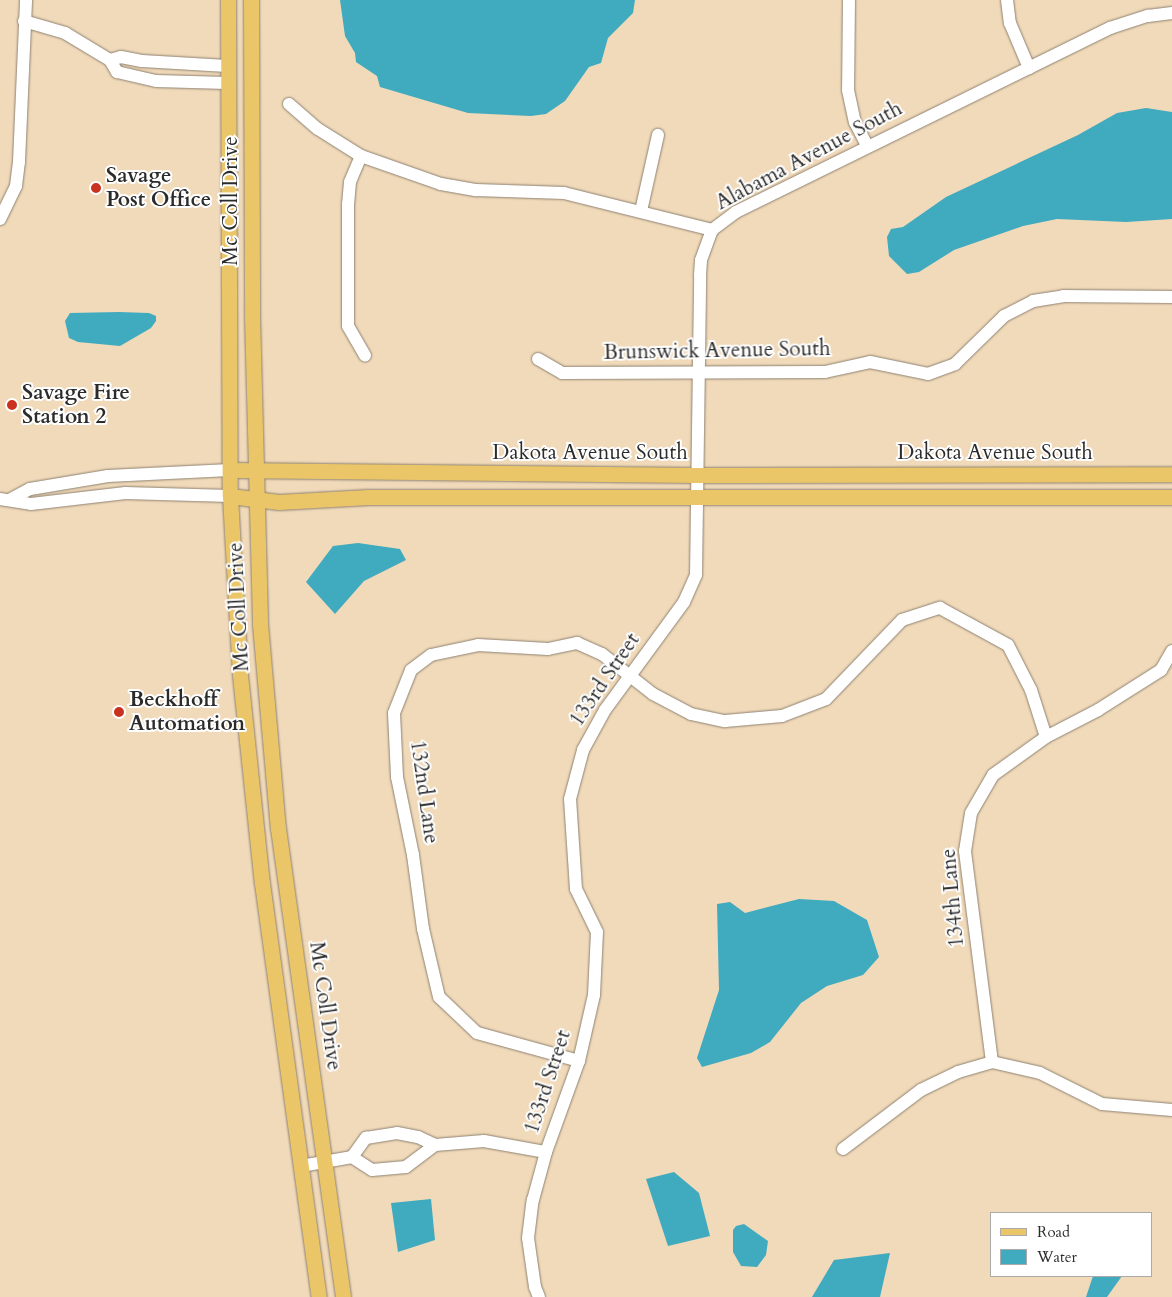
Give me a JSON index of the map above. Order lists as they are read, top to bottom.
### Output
{
  "streets": {
    "main road": ["Mc Coll Drive", "Dakota Avenue South"],
    "street": [
      "Alabama Avenue South",
      "Brunswick Avenue South",
      "133rd Street",
      "132nd Lane",
      "134th Lane"
    ]
  },
  "crossings": [
    ["Alabama Avenue South", "133rd Street"],
    ["Mc Coll Drive", "Dakota Avenue South"],
    ["Brunswick Avenue South", "133rd Street"],
    ["Dakota Avenue South", "133rd Street"],
    ["133rd Street", "132nd Lane"],
    ["132nd Lane", "134th Lane"]
  ],
  "places": ["Savage Post Office", "Savage Fire Station 2", "Beckhoff Automation"],
  "legend": ["Road", "Water"]
}
